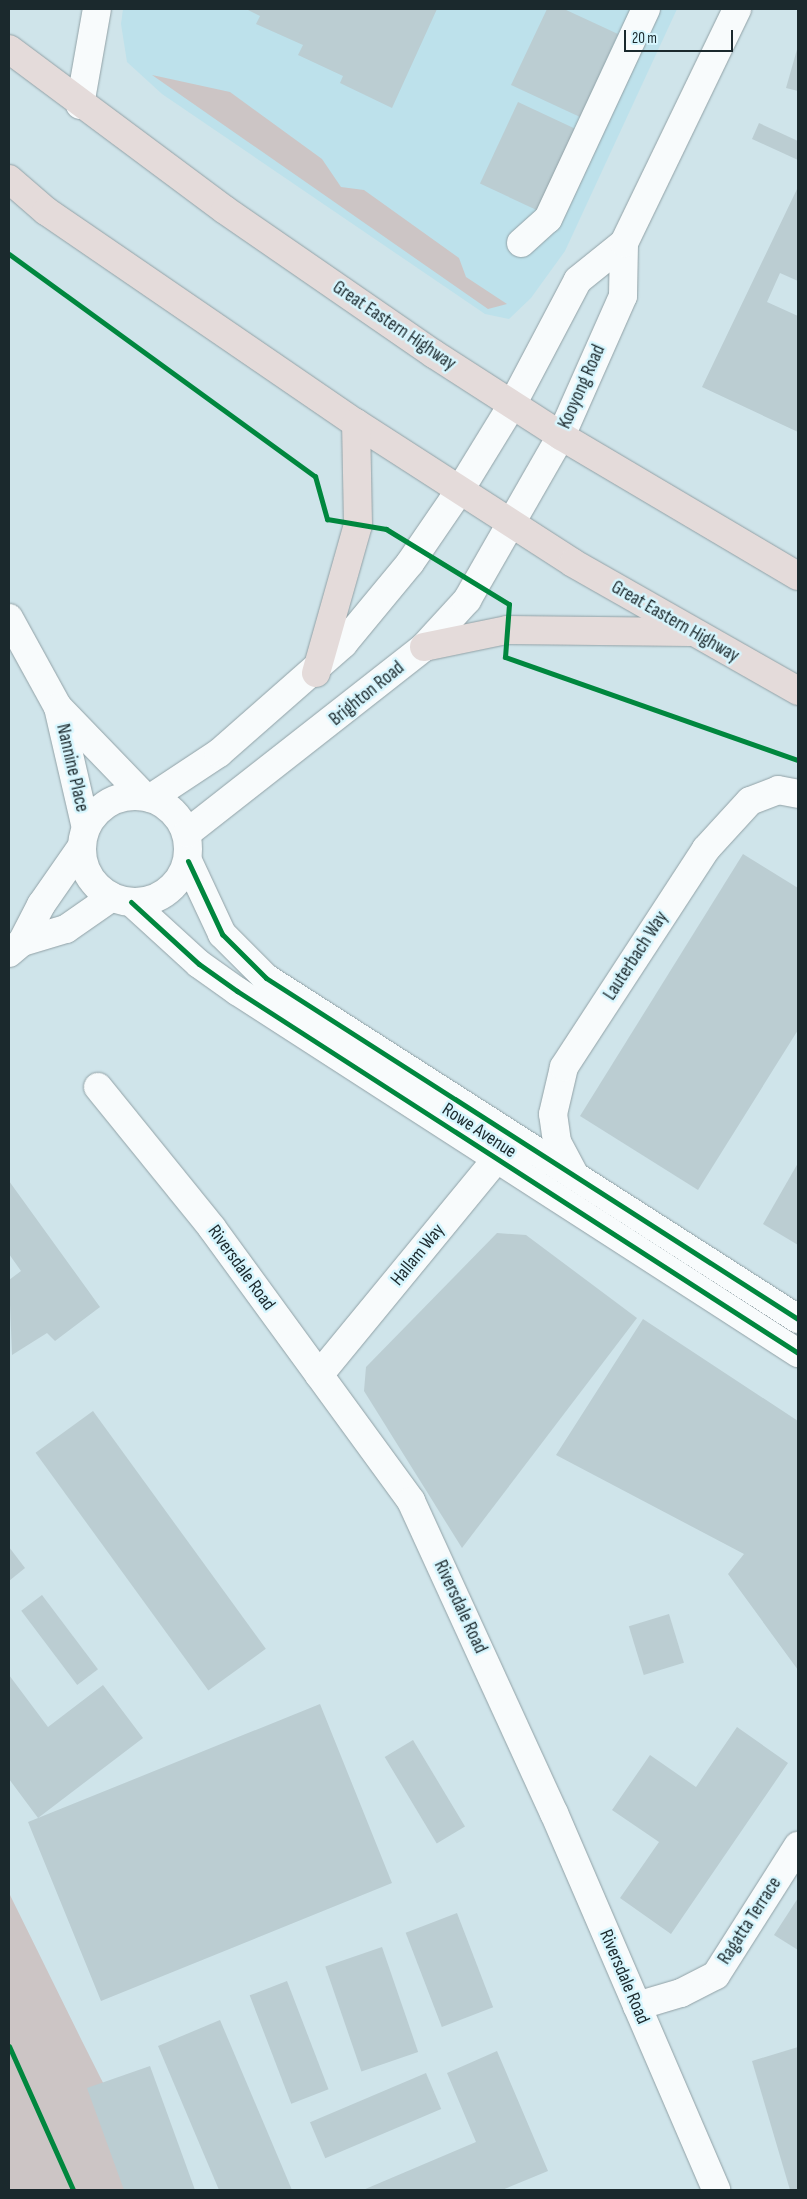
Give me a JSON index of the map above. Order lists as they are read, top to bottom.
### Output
{
  "streets": {
    "highway": ["Great Eastern Highway"],
    "street": [
      "Kooyong Road",
      "Brighton Road",
      "Nannine Place",
      "Lauterbach Way",
      "Rowe Avenue",
      "Hallam Way",
      "Riversdale Road",
      "Ragatta Terrace"
    ]
  },
  "crossings": [
    ["Great Eastern Highway", "Kooyong Road"],
    ["Great Eastern Highway", "Brighton Road"],
    ["Kooyong Road", "Brighton Road"],
    ["Brighton Road", "Nannine Place"],
    ["Brighton Road", "Rowe Avenue"],
    ["Nannine Place", "Rowe Avenue"],
    ["Lauterbach Way", "Rowe Avenue"],
    ["Rowe Avenue", "Hallam Way"],
    ["Hallam Way", "Riversdale Road"],
    ["Riversdale Road", "Ragatta Terrace"]
  ],
  "scale_bar": "20 m"
}
